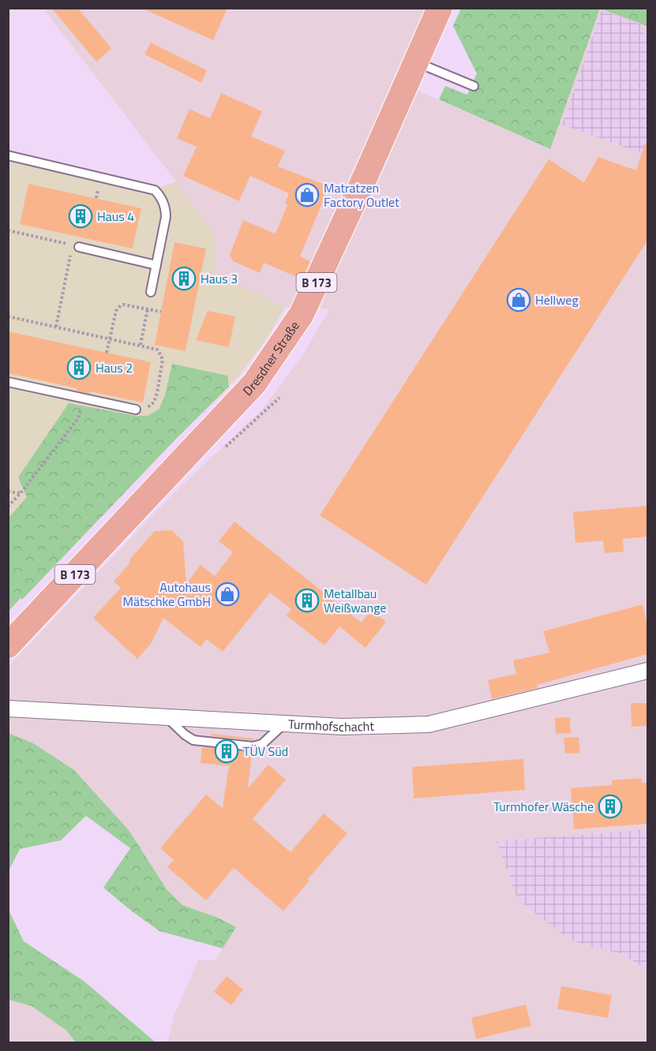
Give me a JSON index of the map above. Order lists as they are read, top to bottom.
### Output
{
  "streets": {
    "main road": ["B 173", "Dresdner Straße"],
    "street": ["Turmhofschacht"]
  },
  "places": {
    "shop": ["Matratzen Factory Outlet", "Hellweg", "Autohaus Mätschke GmbH"],
    "building": [
      "Haus 4",
      "Haus 3",
      "Haus 2",
      "Metallbau Weißwange",
      "TÜV Süd",
      "Turmhofer Wäsche"
    ]
  }
}
